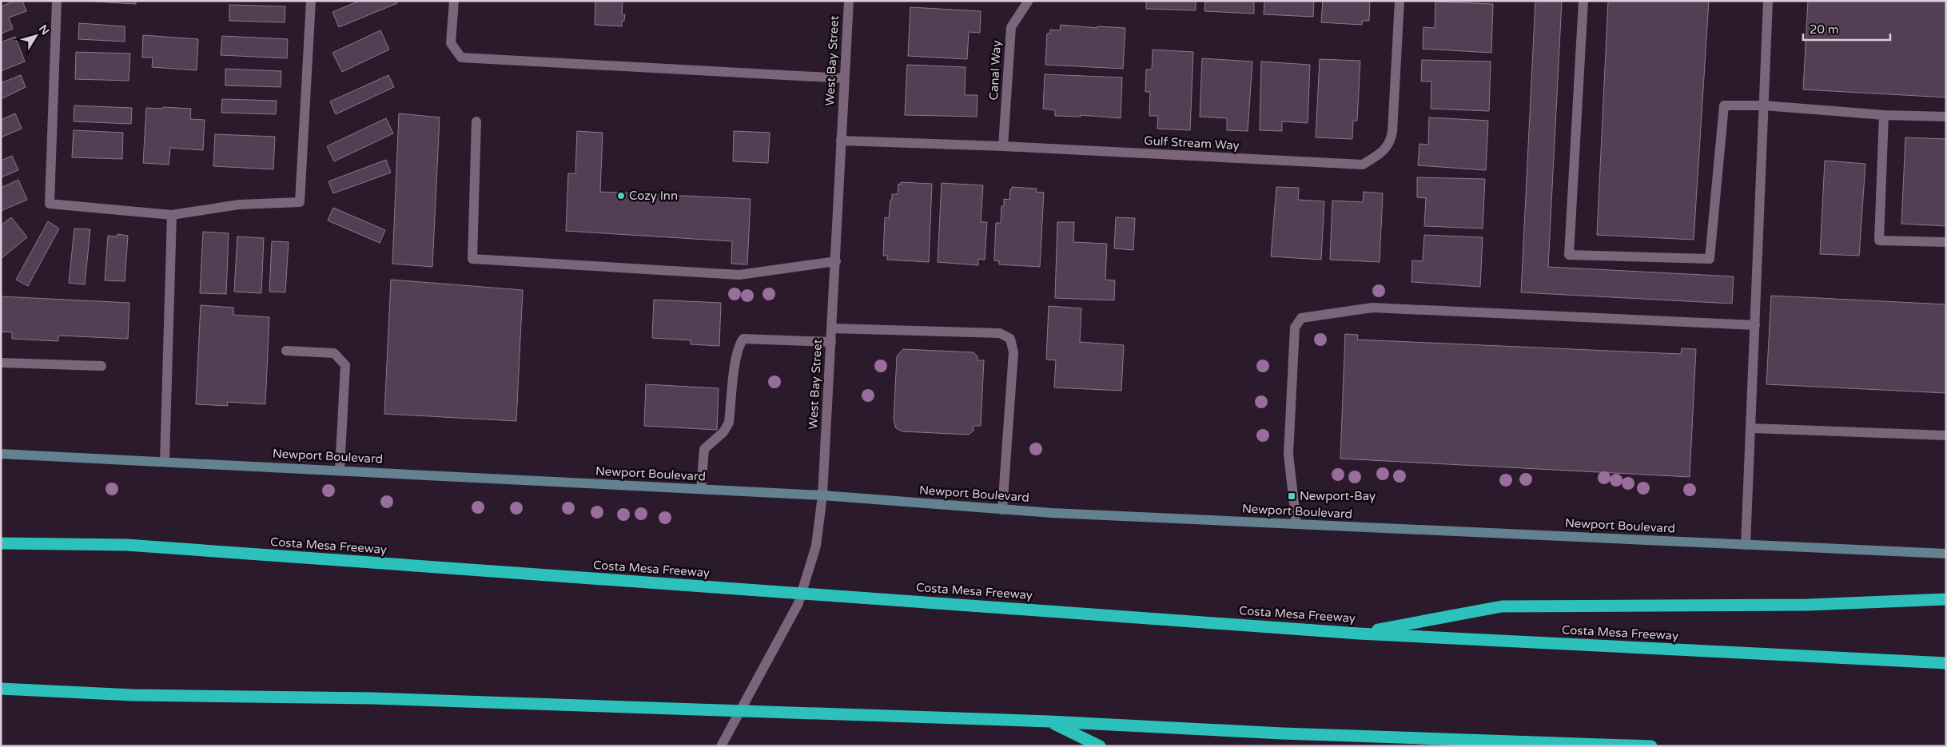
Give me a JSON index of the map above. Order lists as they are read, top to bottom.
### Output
{
  "streets": {
    "highway": ["Costa Mesa Freeway"],
    "main road": ["Newport Boulevard"],
    "street": ["West Bay Street", "Canal Way", "Gulf Stream Way"]
  },
  "crossings": [
    ["West Bay Street", "Gulf Stream Way"],
    ["West Bay Street", "Newport Boulevard"],
    ["Canal Way", "Gulf Stream Way"]
  ],
  "places": {
    "other": ["Cozy Inn"],
    "transit": ["Newport-Bay"]
  },
  "scale_bar": "20 m",
  "north": "top right"
}
